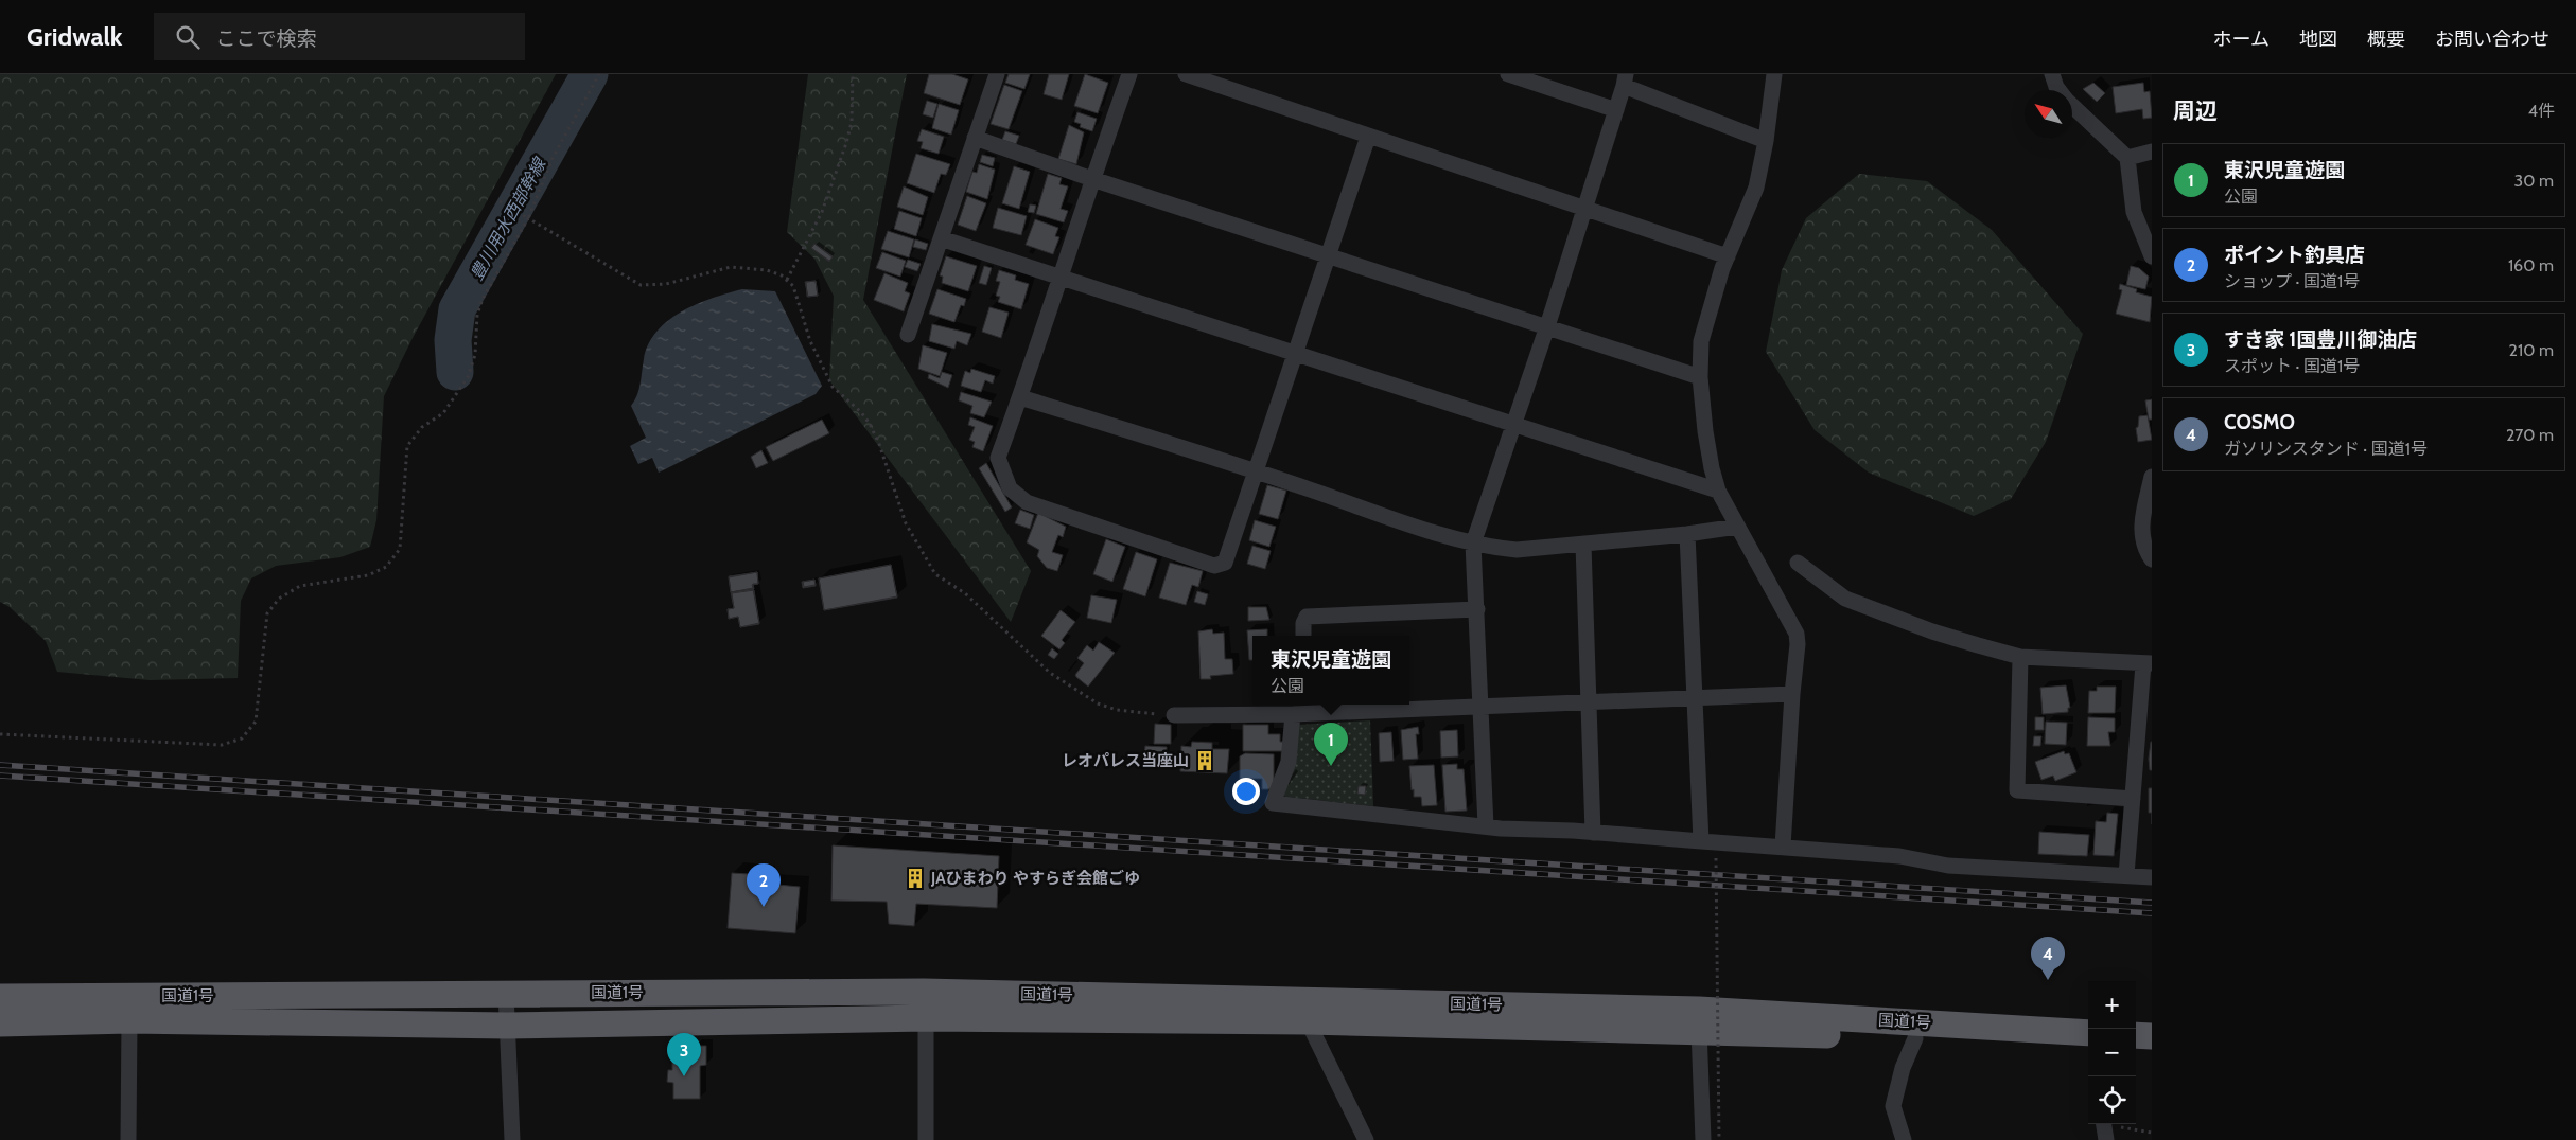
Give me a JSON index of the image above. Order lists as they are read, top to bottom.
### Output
{
  "streets": {
    "highway": ["国道1号"]
  },
  "water": ["豊川用水西部幹線"],
  "places": {
    "building": ["レオパレス当座山", "JAひまわり やすらぎ会館ごゆ"]
  },
  "north": "top left",
  "page": {
    "header": "Gridwalk",
    "search": "ここで検索",
    "nav": [
      "ホーム",
      "地図",
      "概要",
      "お問い合わせ"
    ],
    "heading": ["周辺", "4件"],
    "list": [
      {
        "mark": "1",
        "name": "東沢児童遊園",
        "note": "公園",
        "value": "30 m"
      },
      {
        "mark": "2",
        "name": "ポイント釣具店",
        "note": "ショップ · 国道1号",
        "value": "160 m"
      },
      {
        "mark": "3",
        "name": "すき家 1国豊川御油店",
        "note": "スポット · 国道1号",
        "value": "210 m"
      },
      {
        "mark": "4",
        "name": "COSMO",
        "note": "ガソリンスタンド · 国道1号",
        "value": "270 m"
      }
    ],
    "popup": ["東沢児童遊園", "公園"],
    "pins": [
      "1",
      "2",
      "4",
      "3"
    ],
    "map_buttons": ["+", "−"]
  }
}
